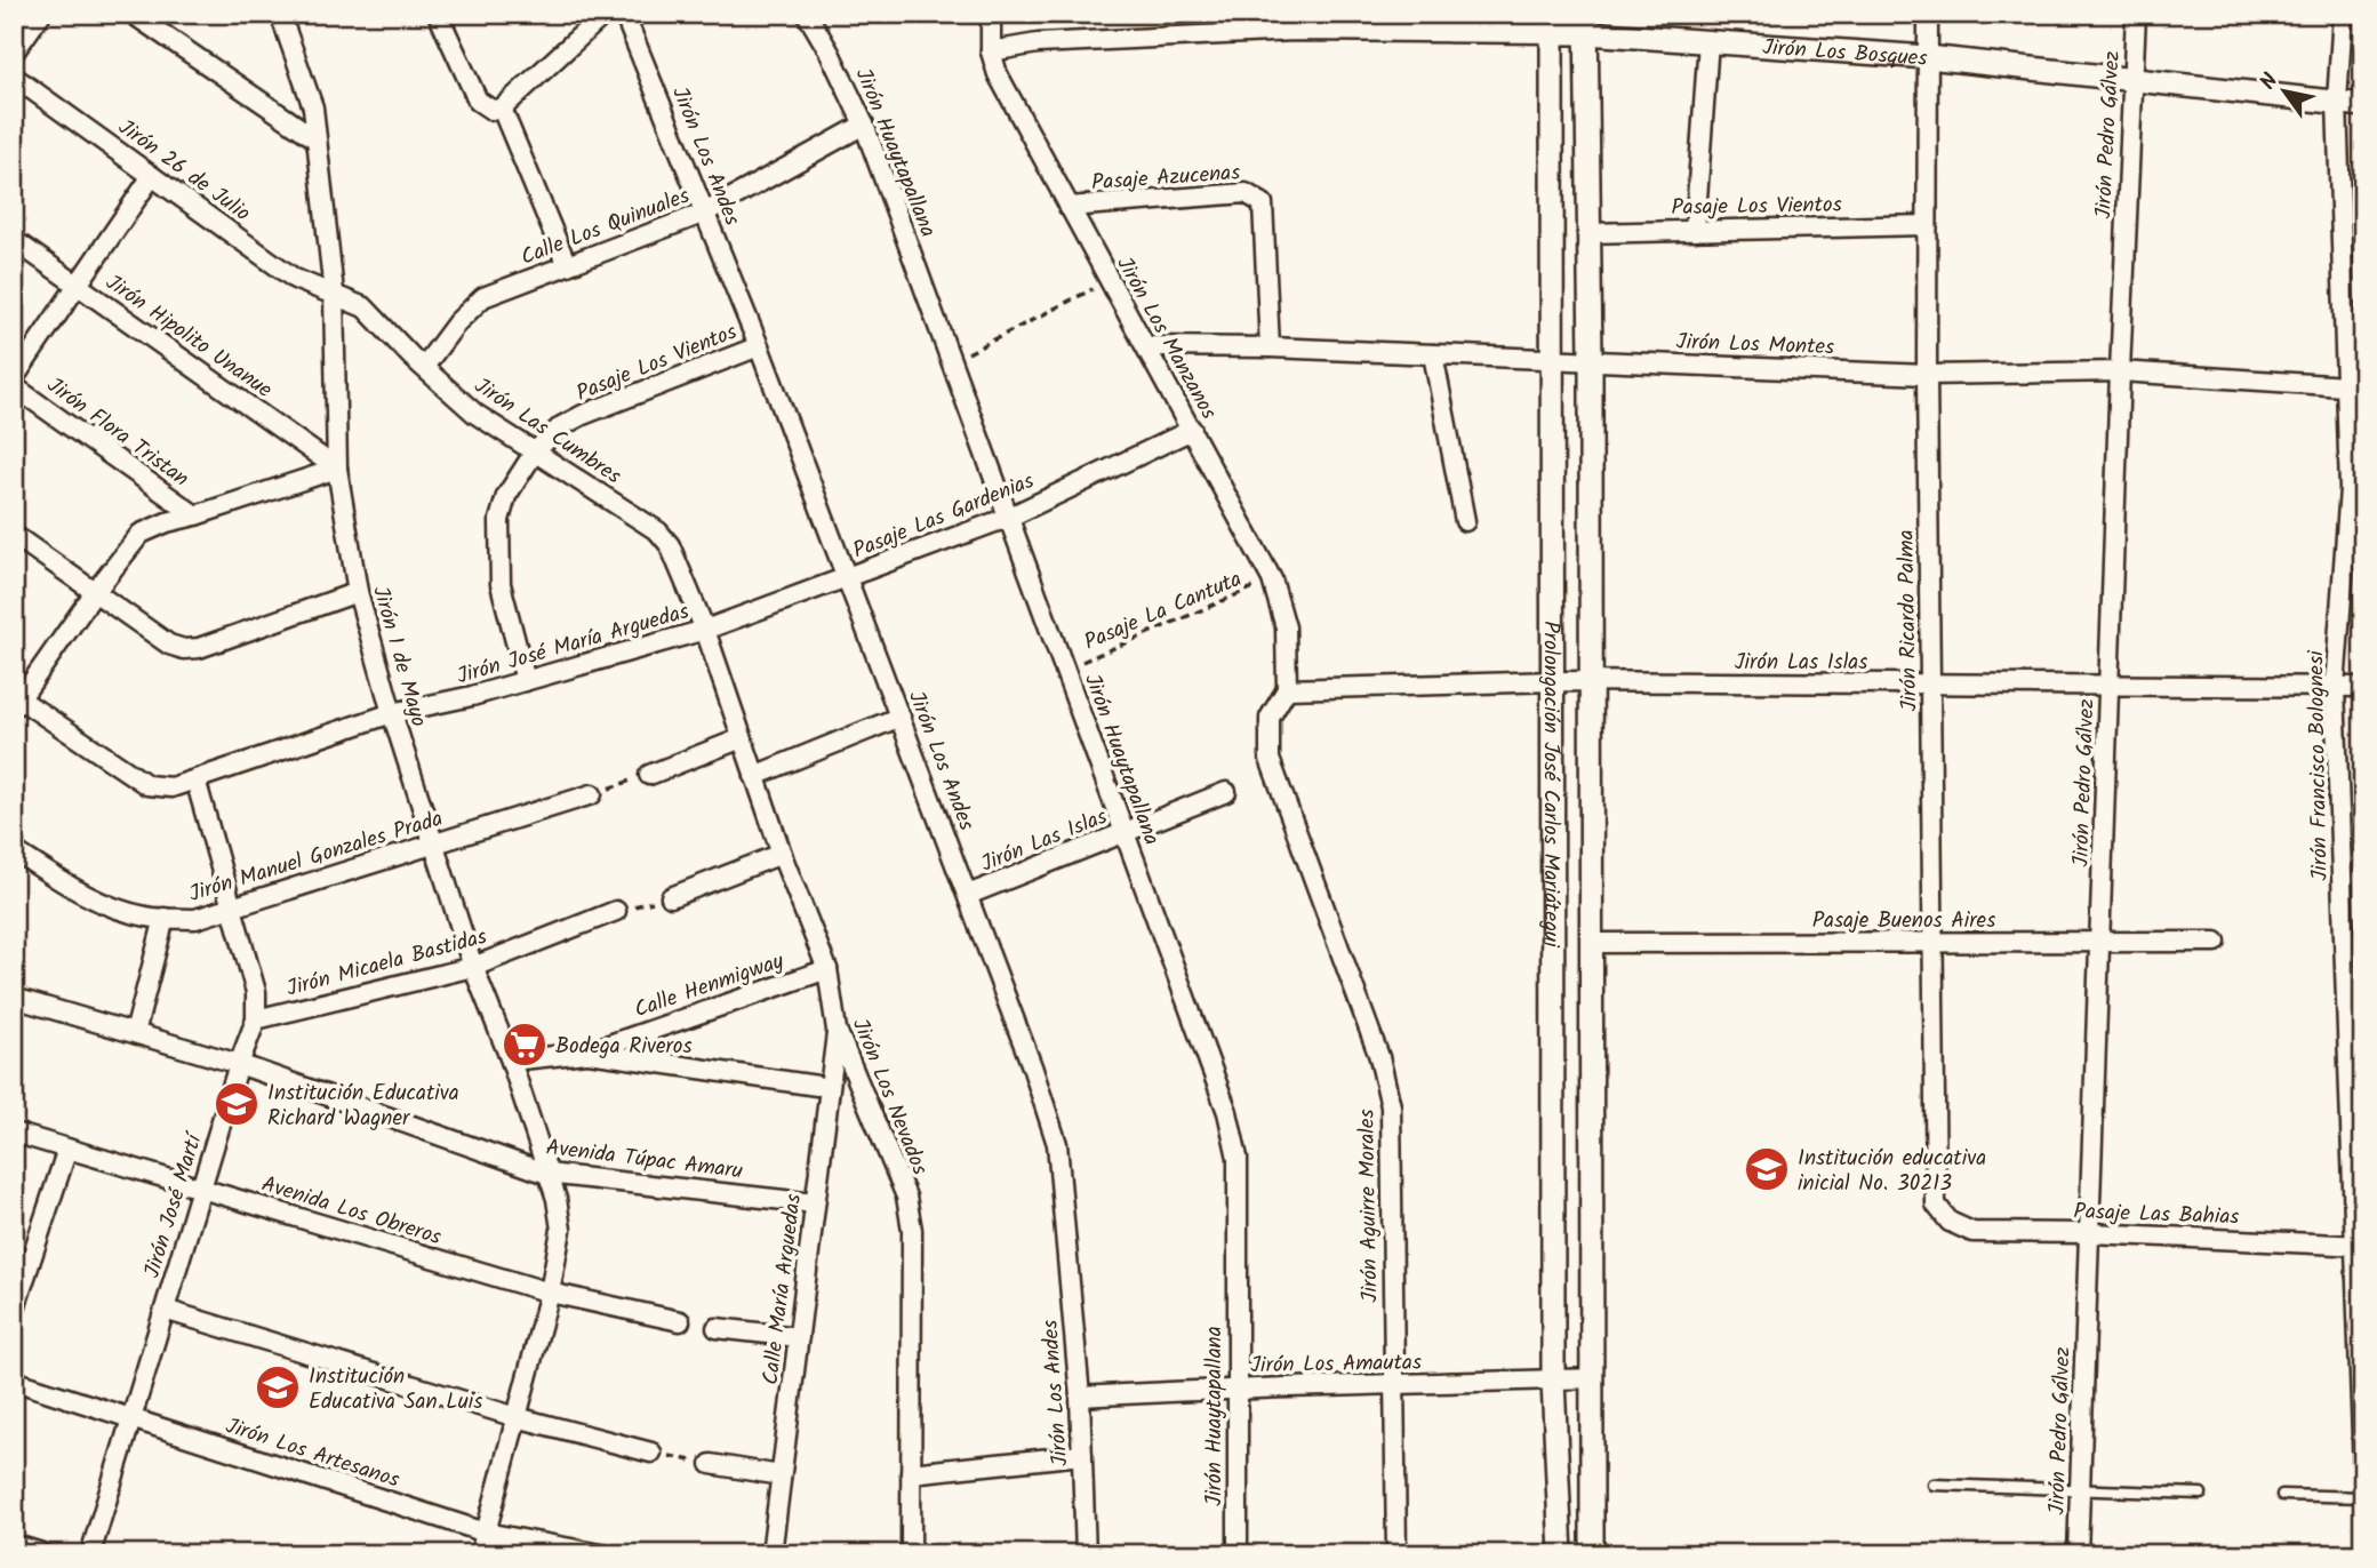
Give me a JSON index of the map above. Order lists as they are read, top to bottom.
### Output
{
  "streets": {
    "street": [
      "Jirón Los Bosques",
      "Jirón Pedro Gálvez",
      "Jirón Huaytapallana",
      "Jirón Los Andes",
      "Jirón 26 de Julio",
      "Pasaje Azucenas",
      "Pasaje Los Vientos",
      "Calle Los Quinuales",
      "Jirón Hipolito Unanue",
      "Jirón Los Manzanos",
      "Jirón Los Montes",
      "Jirón Las Cumbres",
      "Jirón Flora Tristan",
      "Pasaje Las Gardenias",
      "Jirón Ricardo Palma",
      "Jirón José María Arguedas",
      "Jirón 1 de Mayo",
      "Jirón Las Islas",
      "Jirón Francisco Bolognesi",
      "Prolongación José Carlos Mariátegui",
      "Jirón Manuel Gonzales Prada",
      "Pasaje Buenos Aires",
      "Jirón Micaela Bastidas",
      "Calle Henmigway",
      "Jirón Los Nevados",
      "Avenida Túpac Amaru",
      "Jirón José Martí",
      "Jirón Aguirre Morales",
      "Avenida Los Obreros",
      "Pasaje Las Bahias",
      "Calle María Arguedas",
      "Jirón Los Amautas",
      "Jirón Los Artesanos"
    ],
    "path": ["Pasaje La Cantuta"]
  },
  "crossings": [
    ["Jirón Los Bosques", "Jirón Pedro Gálvez"],
    ["Jirón Los Bosques", "Jirón Los Manzanos"],
    ["Jirón Los Bosques", "Jirón Ricardo Palma"],
    ["Jirón Los Bosques", "Jirón Francisco Bolognesi"],
    ["Jirón Los Bosques", "Prolongación José Carlos Mariátegui"],
    ["Jirón Pedro Gálvez", "Jirón Los Montes"],
    ["Jirón Pedro Gálvez", "Jirón Las Islas"],
    ["Jirón Pedro Gálvez", "Pasaje Buenos Aires"],
    ["Jirón Pedro Gálvez", "Pasaje Las Bahias"],
    ["Jirón Huaytapallana", "Calle Los Quinuales"],
    ["Jirón Huaytapallana", "Pasaje Las Gardenias"],
    ["Jirón Huaytapallana", "Pasaje La Cantuta"],
    ["Jirón Huaytapallana", "Jirón Las Islas"],
    ["Jirón Huaytapallana", "Jirón Los Amautas"],
    ["Jirón Los Andes", "Pasaje Los Vientos"],
    ["Jirón Los Andes", "Calle Los Quinuales"],
    ["Jirón Los Andes", "Pasaje Las Gardenias"],
    ["Jirón Los Andes", "Jirón Las Islas"],
    ["Jirón Los Andes", "Jirón Los Amautas"],
    ["Jirón 26 de Julio", "Jirón Las Cumbres"],
    ["Jirón 26 de Julio", "Jirón 1 de Mayo"],
    ["Pasaje Azucenas", "Jirón Los Manzanos"],
    ["Pasaje Azucenas", "Jirón Los Montes"],
    ["Pasaje Los Vientos", "Jirón Las Cumbres"],
    ["Pasaje Los Vientos", "Jirón Ricardo Palma"],
    ["Pasaje Los Vientos", "Jirón José María Arguedas"],
    ["Pasaje Los Vientos", "Prolongación José Carlos Mariátegui"],
    ["Calle Los Quinuales", "Jirón Las Cumbres"],
    ["Jirón Hipolito Unanue", "Jirón 1 de Mayo"],
    ["Jirón Los Manzanos", "Jirón Los Montes"],
    ["Jirón Los Manzanos", "Pasaje Las Gardenias"],
    ["Jirón Los Manzanos", "Pasaje La Cantuta"],
    ["Jirón Los Manzanos", "Jirón Las Islas"],
    ["Jirón Los Manzanos", "Jirón Aguirre Morales"],
    ["Jirón Los Montes", "Jirón Ricardo Palma"],
    ["Jirón Los Montes", "Jirón Francisco Bolognesi"],
    ["Jirón Los Montes", "Prolongación José Carlos Mariátegui"],
    ["Jirón Las Cumbres", "Pasaje Las Gardenias"],
    ["Jirón Las Cumbres", "Jirón José María Arguedas"],
    ["Jirón Las Cumbres", "Jirón 1 de Mayo"],
    ["Jirón Las Cumbres", "Jirón Los Nevados"],
    ["Pasaje Las Gardenias", "Jirón José María Arguedas"],
    ["Pasaje Las Gardenias", "Jirón Los Nevados"],
    ["Jirón Ricardo Palma", "Jirón Las Islas"],
    ["Jirón Ricardo Palma", "Pasaje Buenos Aires"],
    ["Jirón Ricardo Palma", "Pasaje Las Bahias"],
    ["Jirón José María Arguedas", "Jirón 1 de Mayo"],
    ["Jirón José María Arguedas", "Jirón Los Nevados"],
    ["Jirón José María Arguedas", "Jirón José Martí"],
    ["Jirón 1 de Mayo", "Jirón Manuel Gonzales Prada"],
    ["Jirón 1 de Mayo", "Jirón Micaela Bastidas"],
    ["Jirón 1 de Mayo", "Calle Henmigway"],
    ["Jirón 1 de Mayo", "Avenida Túpac Amaru"],
    ["Jirón 1 de Mayo", "Avenida Los Obreros"],
    ["Jirón 1 de Mayo", "Jirón Los Artesanos"],
    ["Jirón Las Islas", "Jirón Francisco Bolognesi"],
    ["Jirón Las Islas", "Prolongación José Carlos Mariátegui"],
    ["Jirón Las Islas", "Jirón Aguirre Morales"],
    ["Jirón Francisco Bolognesi", "Pasaje Las Bahias"],
    ["Prolongación José Carlos Mariátegui", "Pasaje Buenos Aires"],
    ["Prolongación José Carlos Mariátegui", "Jirón Los Amautas"],
    ["Jirón Manuel Gonzales Prada", "Jirón José Martí"],
    ["Jirón Micaela Bastidas", "Jirón José Martí"],
    ["Calle Henmigway", "Jirón Los Nevados"],
    ["Jirón Los Nevados", "Calle María Arguedas"],
    ["Avenida Túpac Amaru", "Jirón José Martí"],
    ["Avenida Túpac Amaru", "Calle María Arguedas"],
    ["Jirón José Martí", "Avenida Los Obreros"],
    ["Jirón José Martí", "Jirón Los Artesanos"],
    ["Jirón Aguirre Morales", "Jirón Los Amautas"]
  ],
  "places": {
    "supermarket": ["Bodega Riveros"],
    "school or university": ["Institución Educativa Richard Wagner", "Institución educativa inicial No. 30213", "Institución Educativa San Luis"]
  },
  "north": "top left"
}
